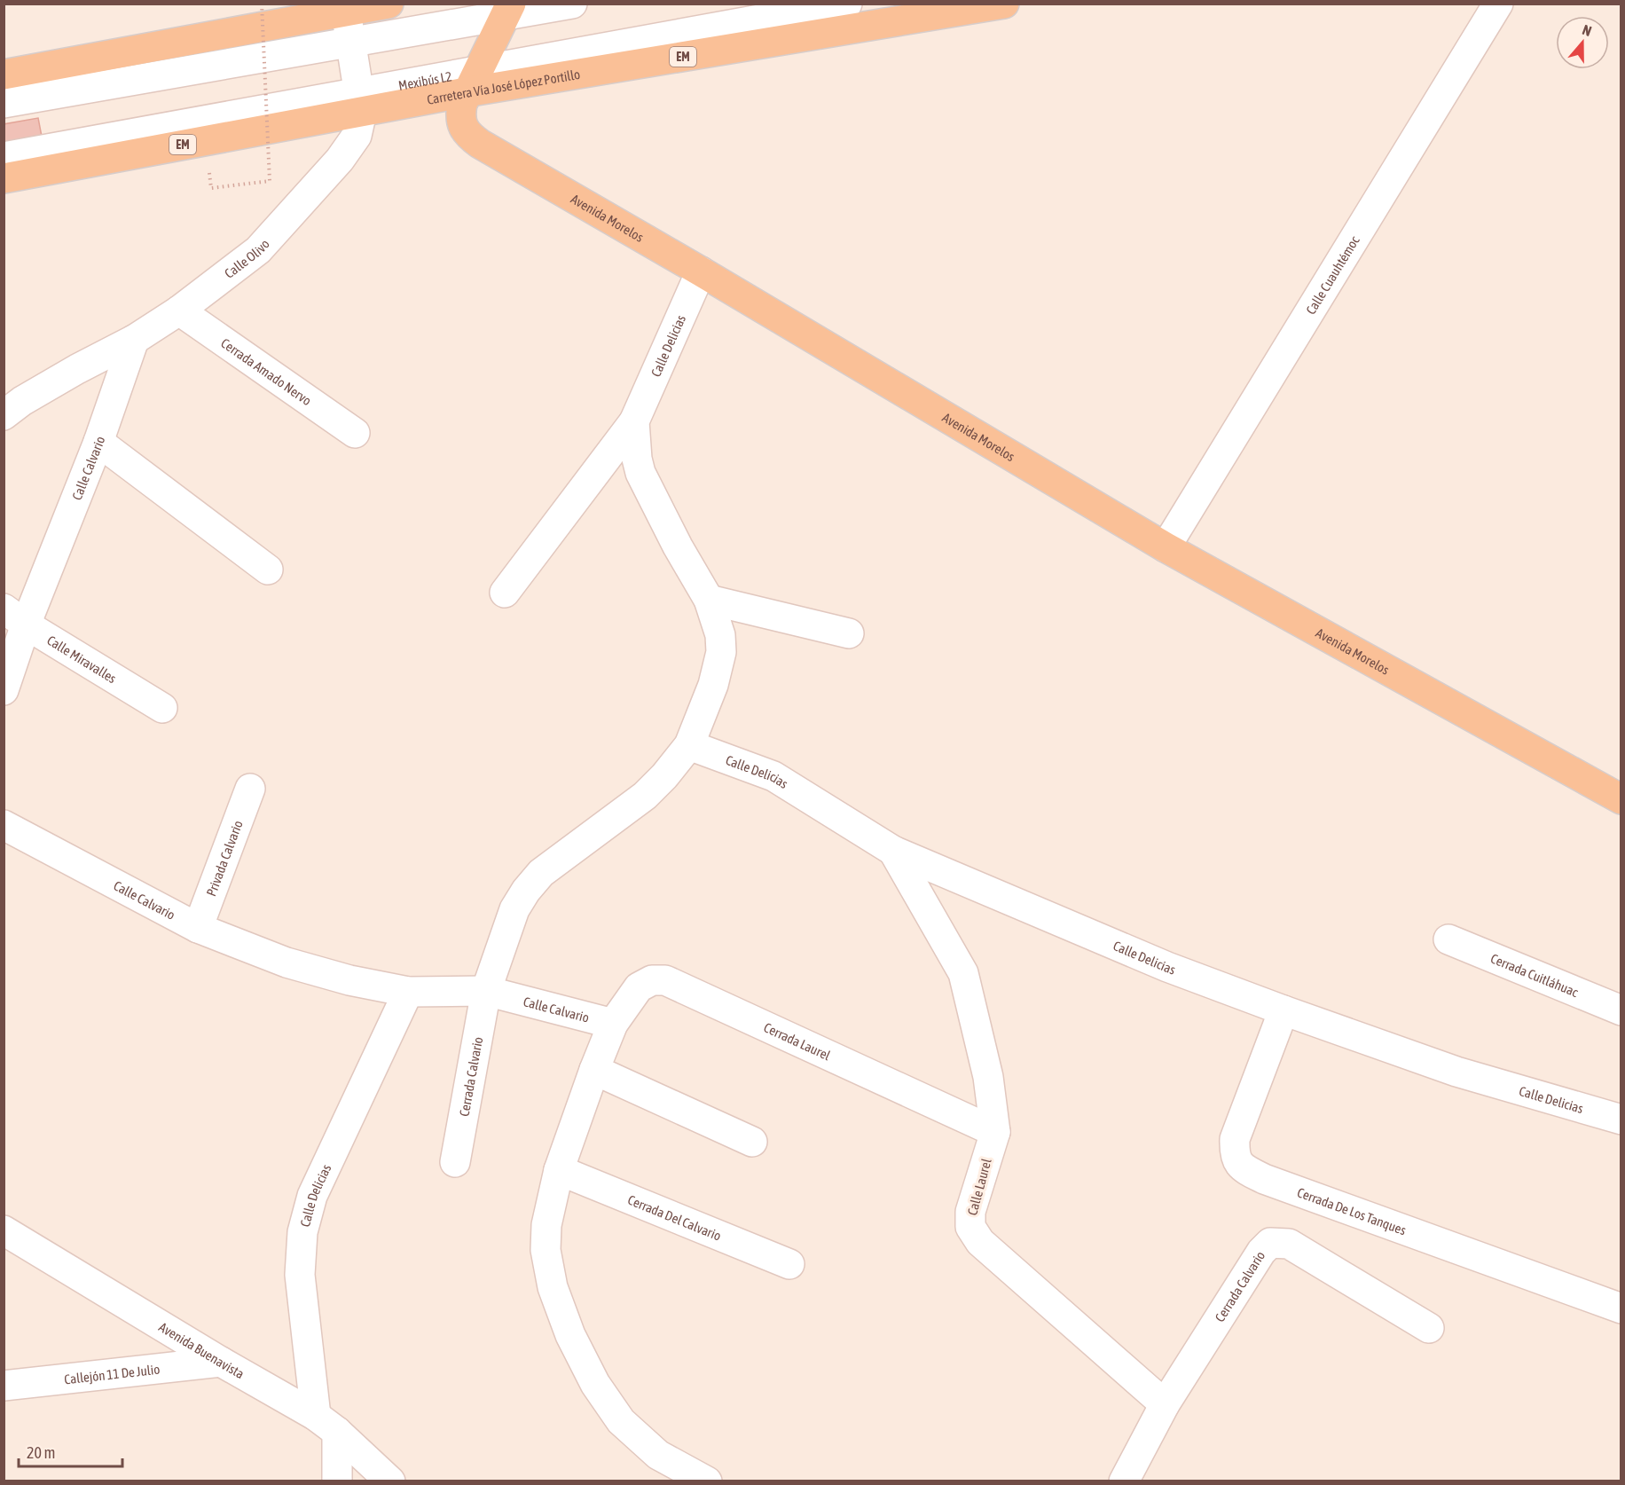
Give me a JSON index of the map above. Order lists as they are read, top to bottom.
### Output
{
  "streets": {
    "main road": ["EM", "Carretera Vía José López Portillo", "Avenida Morelos"],
    "street": [
      "Calle Olivo",
      "Calle Cuauhtémoc",
      "Calle Delicias",
      "Cerrada Amado Nervo",
      "Calle Calvario",
      "Calle Miravalles",
      "Privada Calvario",
      "Cerrada Cuitláhuac",
      "Cerrada Laurel",
      "Cerrada Calvario",
      "Calle Laurel",
      "Cerrada De Los Tanques",
      "Cerrada Del Calvario",
      "Avenida Buenavista",
      "Callejón 11 De Julio"
    ]
  },
  "crossings": [
    ["Carretera Vía José López Portillo", "Avenida Morelos"],
    ["Carretera Vía José López Portillo", "Calle Olivo"],
    ["Avenida Morelos", "Calle Cuauhtémoc"],
    ["Avenida Morelos", "Calle Delicias"],
    ["Calle Olivo", "Cerrada Amado Nervo"],
    ["Calle Olivo", "Calle Calvario"],
    ["Calle Delicias", "Calle Calvario"],
    ["Calle Delicias", "Cerrada Calvario"],
    ["Calle Delicias", "Calle Laurel"],
    ["Calle Delicias", "Cerrada De Los Tanques"],
    ["Calle Delicias", "Avenida Buenavista"],
    ["Calle Calvario", "Calle Miravalles"],
    ["Calle Calvario", "Privada Calvario"],
    ["Calle Calvario", "Cerrada Laurel"],
    ["Calle Calvario", "Cerrada Calvario"],
    ["Cerrada Laurel", "Calle Laurel"],
    ["Cerrada Calvario", "Calle Laurel"],
    ["Avenida Buenavista", "Callejón 11 De Julio"]
  ],
  "scale_bar": "20 m",
  "north": "top"
}
